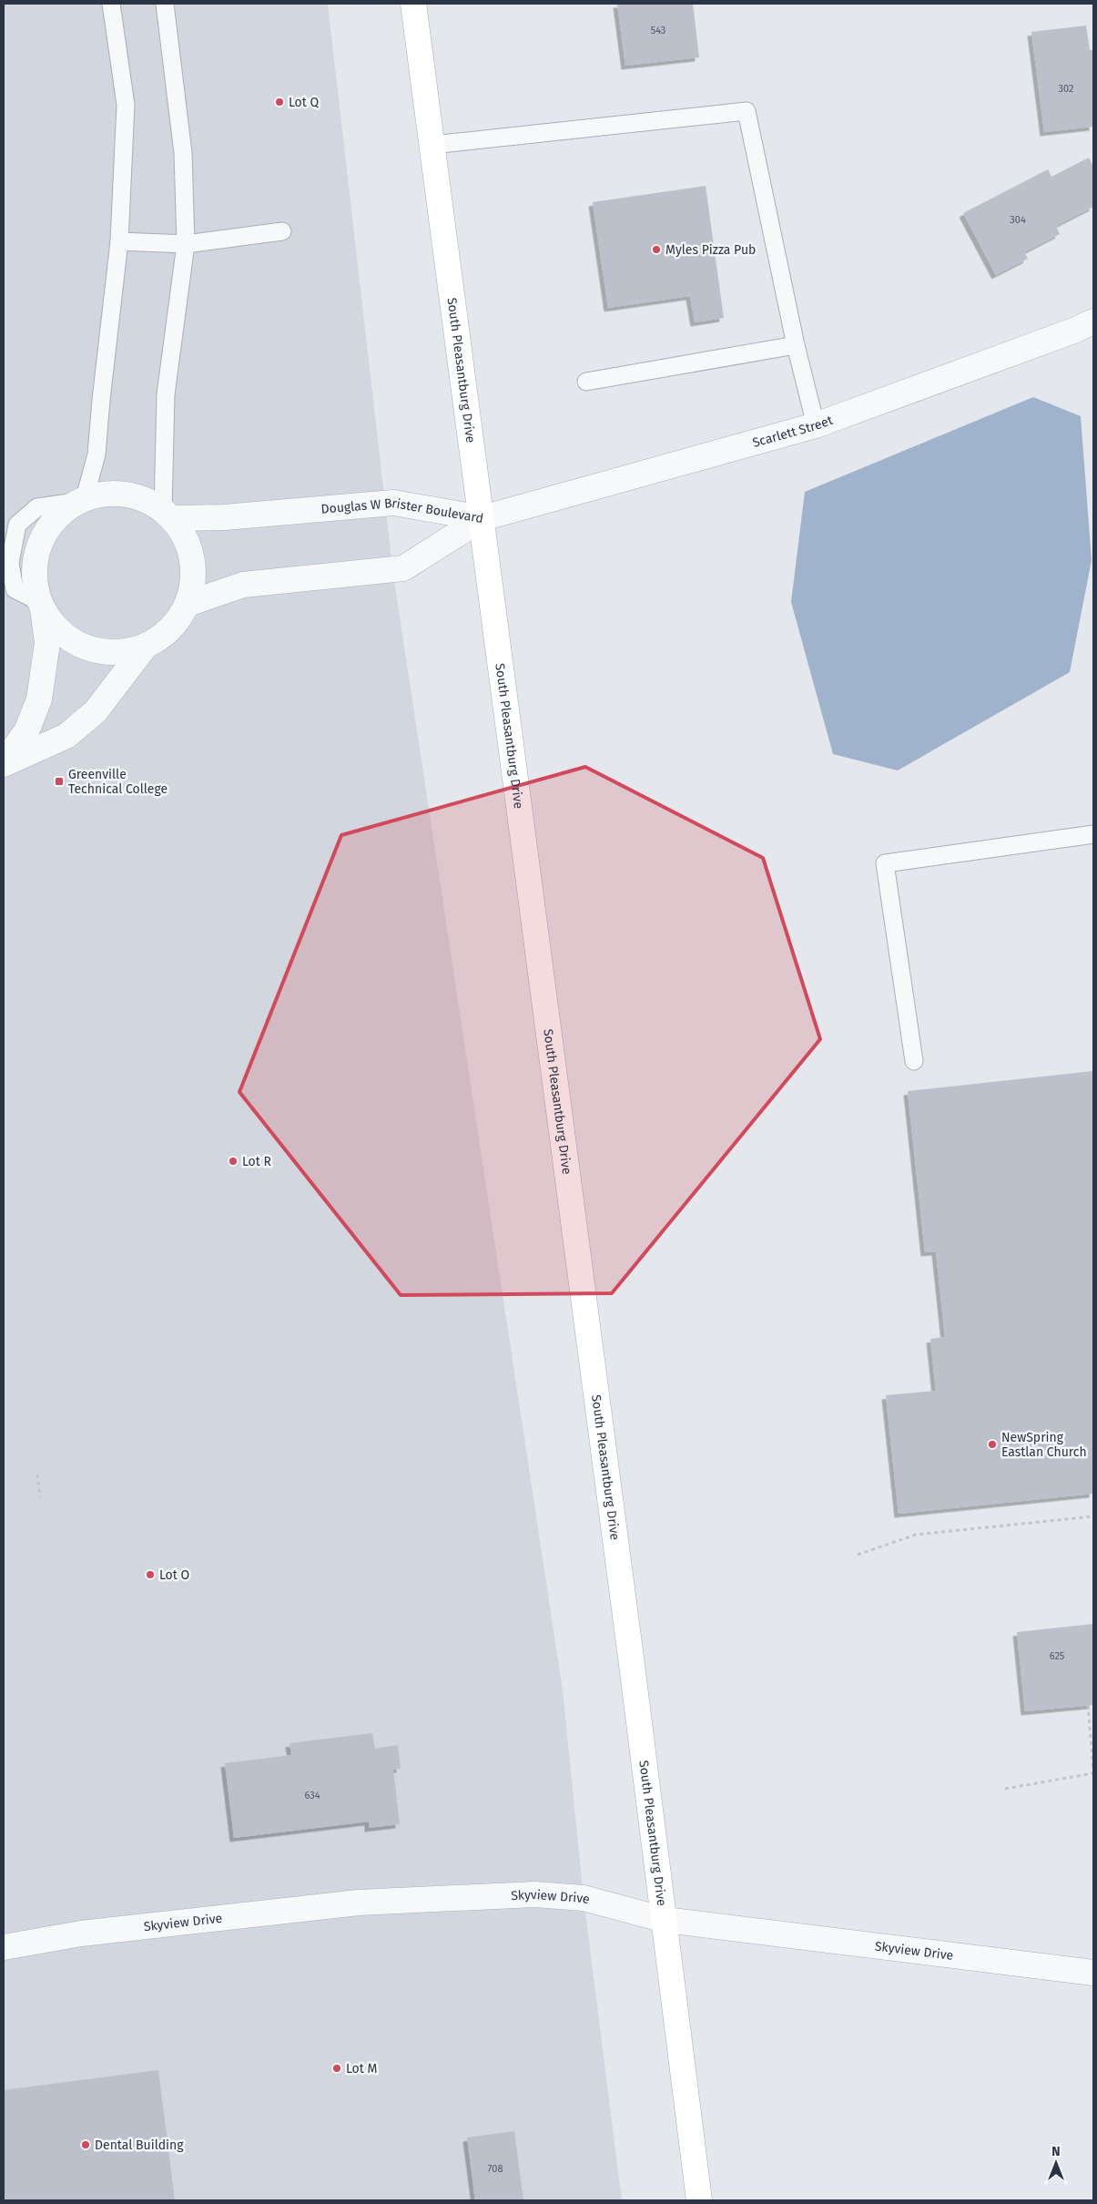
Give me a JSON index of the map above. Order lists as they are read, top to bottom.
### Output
{
  "streets": {
    "main road": ["South Pleasantburg Drive"],
    "street": ["Scarlett Street", "Douglas W Brister Boulevard", "Skyview Drive"]
  },
  "crossings": [
    ["South Pleasantburg Drive", "Scarlett Street"],
    ["South Pleasantburg Drive", "Douglas W Brister Boulevard"],
    ["South Pleasantburg Drive", "Skyview Drive"],
    ["Scarlett Street", "Douglas W Brister Boulevard"]
  ],
  "places": {
    "other": [
      "Lot Q",
      "Myles Pizza Pub",
      "Lot R",
      "NewSpring Eastlan Church",
      "Lot O",
      "Lot M",
      "Dental Building"
    ],
    "transit": ["Greenville Technical College"]
  },
  "house_numbers": [
    "543",
    "302",
    "304",
    "625",
    "634",
    "708"
  ],
  "north": "top"
}
